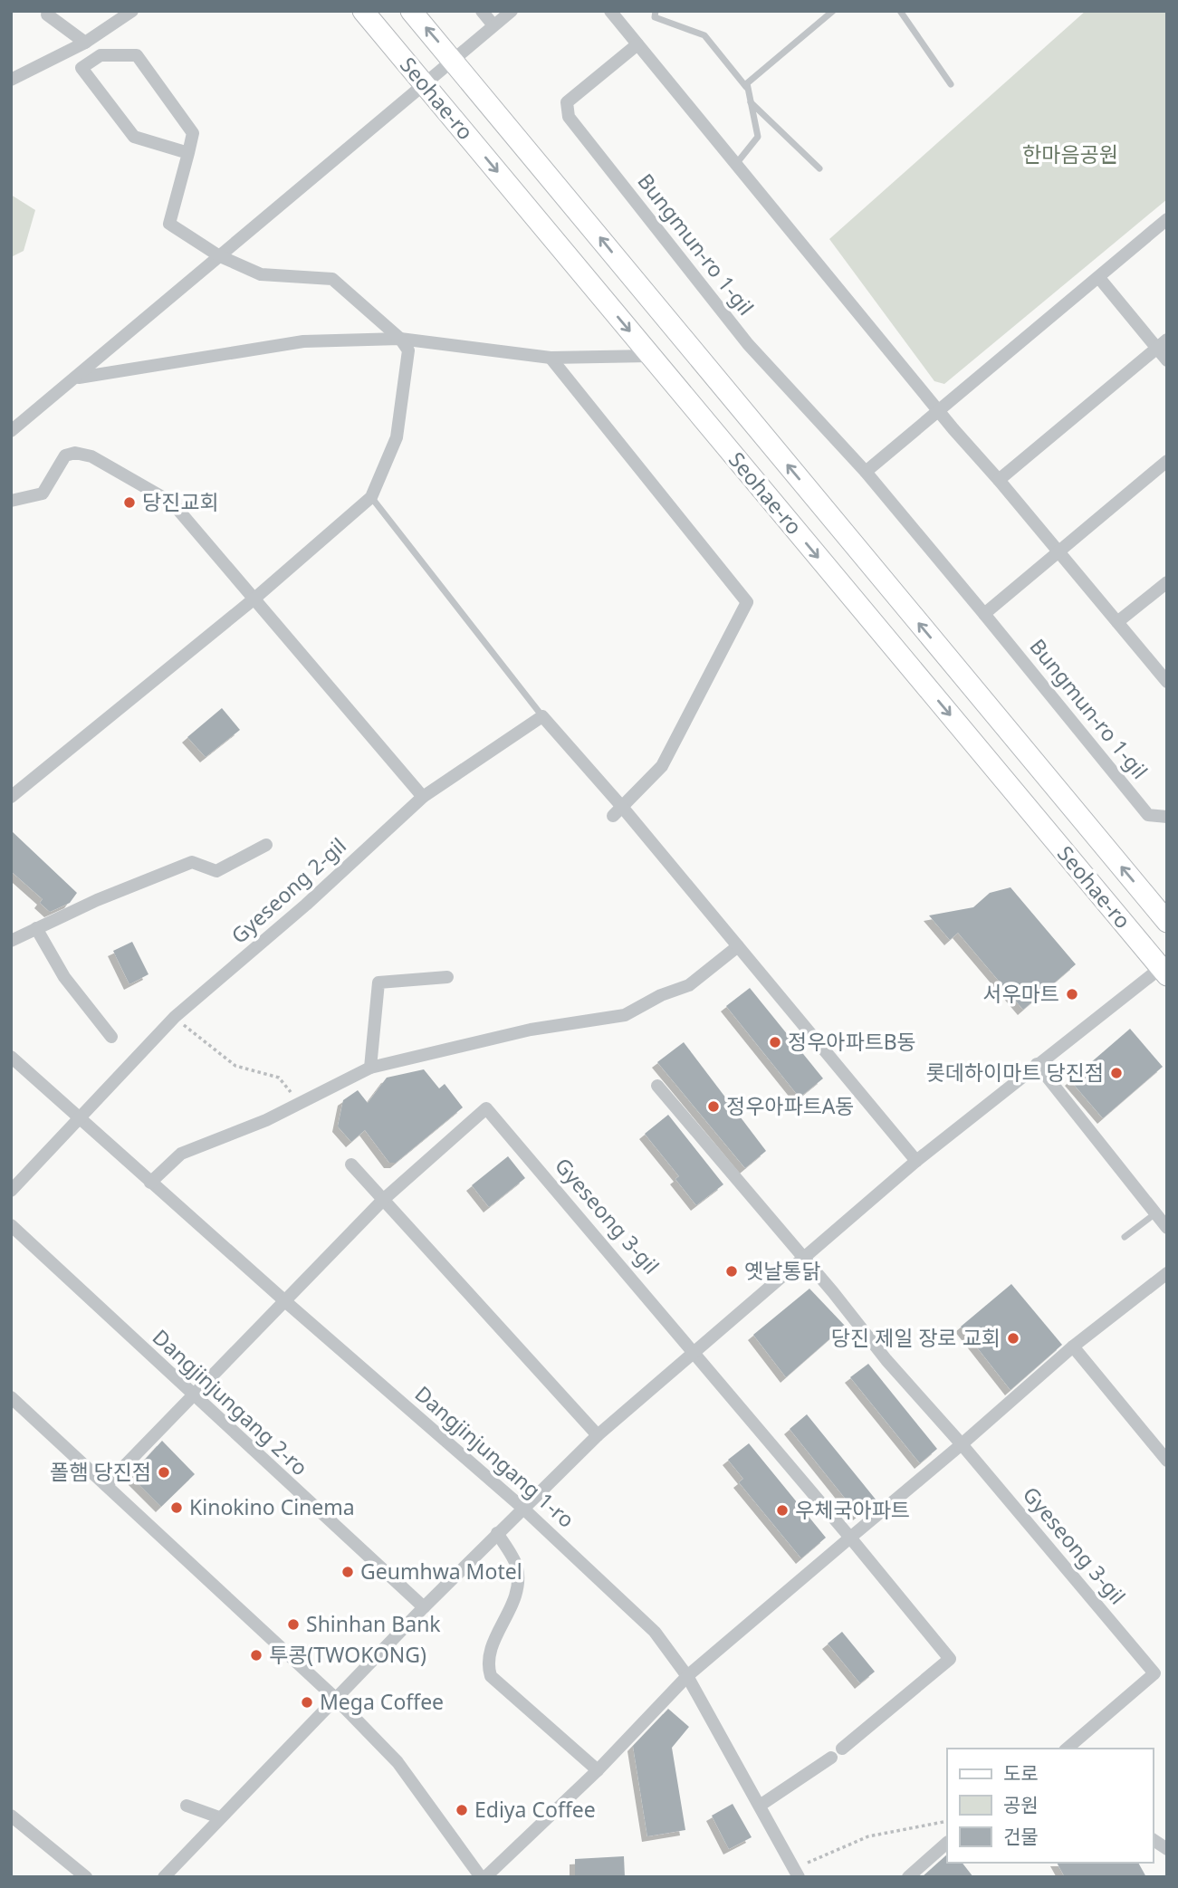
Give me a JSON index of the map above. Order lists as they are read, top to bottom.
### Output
{
  "streets": {
    "main road": ["Seohae-ro"],
    "street": [
      "Bungmun-ro 1-gil",
      "Gyeseong 2-gil",
      "Gyeseong 3-gil",
      "Dangjinjungang 2-ro",
      "Dangjinjungang 1-ro"
    ]
  },
  "crossings": [
    ["Gyeseong 2-gil", "Dangjinjungang 1-ro"]
  ],
  "parks": ["한마음공원"],
  "places": [
    "당진교회",
    "서우마트",
    "정우아파트B동",
    "롯데하이마트 당진점",
    "정우아파트A동",
    "옛날통닭",
    "당진 제일 장로 교회",
    "폴햄 당진점",
    "Kinokino Cinema",
    "우체국아파트",
    "Geumhwa Motel",
    "Shinhan Bank",
    "투콩(TWOKONG)",
    "Mega Coffee",
    "Ediya Coffee"
  ],
  "legend": ["도로", "공원", "건물"]
}
